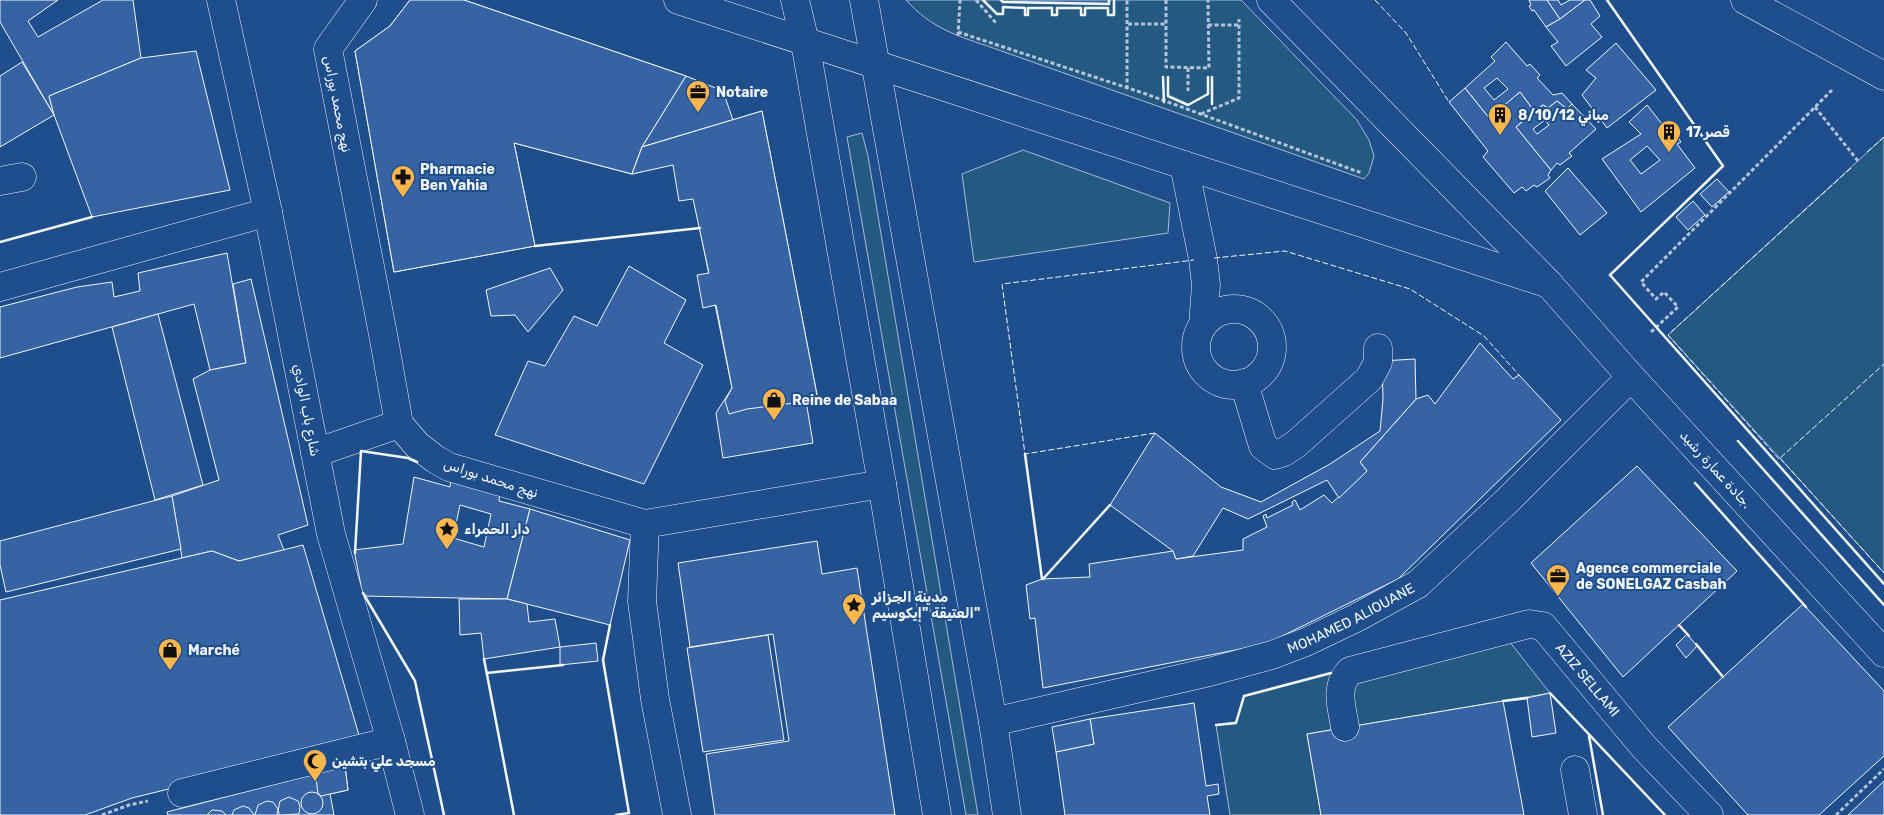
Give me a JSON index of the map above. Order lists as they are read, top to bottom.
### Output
{
  "streets": {
    "street": [
      "نهج محمد بوراس",
      "شارع باب الوادي",
      "جادة عمارة رشيد.",
      "MOHAMED ALIOUANE",
      "AZIZ SELLAMI"
    ]
  },
  "crossings": [
    ["جادة عمارة رشيد.", "MOHAMED ALIOUANE"]
  ],
  "places": {
    "office": ["Notaire", "Agence commerciale de SONELGAZ Casbah"],
    "building": ["مباني 8/10/12", "قصر 17"],
    "pharmacy": ["Pharmacie Ben Yahia"],
    "shop": ["Reine de Sabaa", "Marché"],
    "place": ["دار الحمراء", "مدينة الجزائر العتيقة \"إيكوسيم\""],
    "mosque": ["مسجد علي بتشين"]
  }
}
